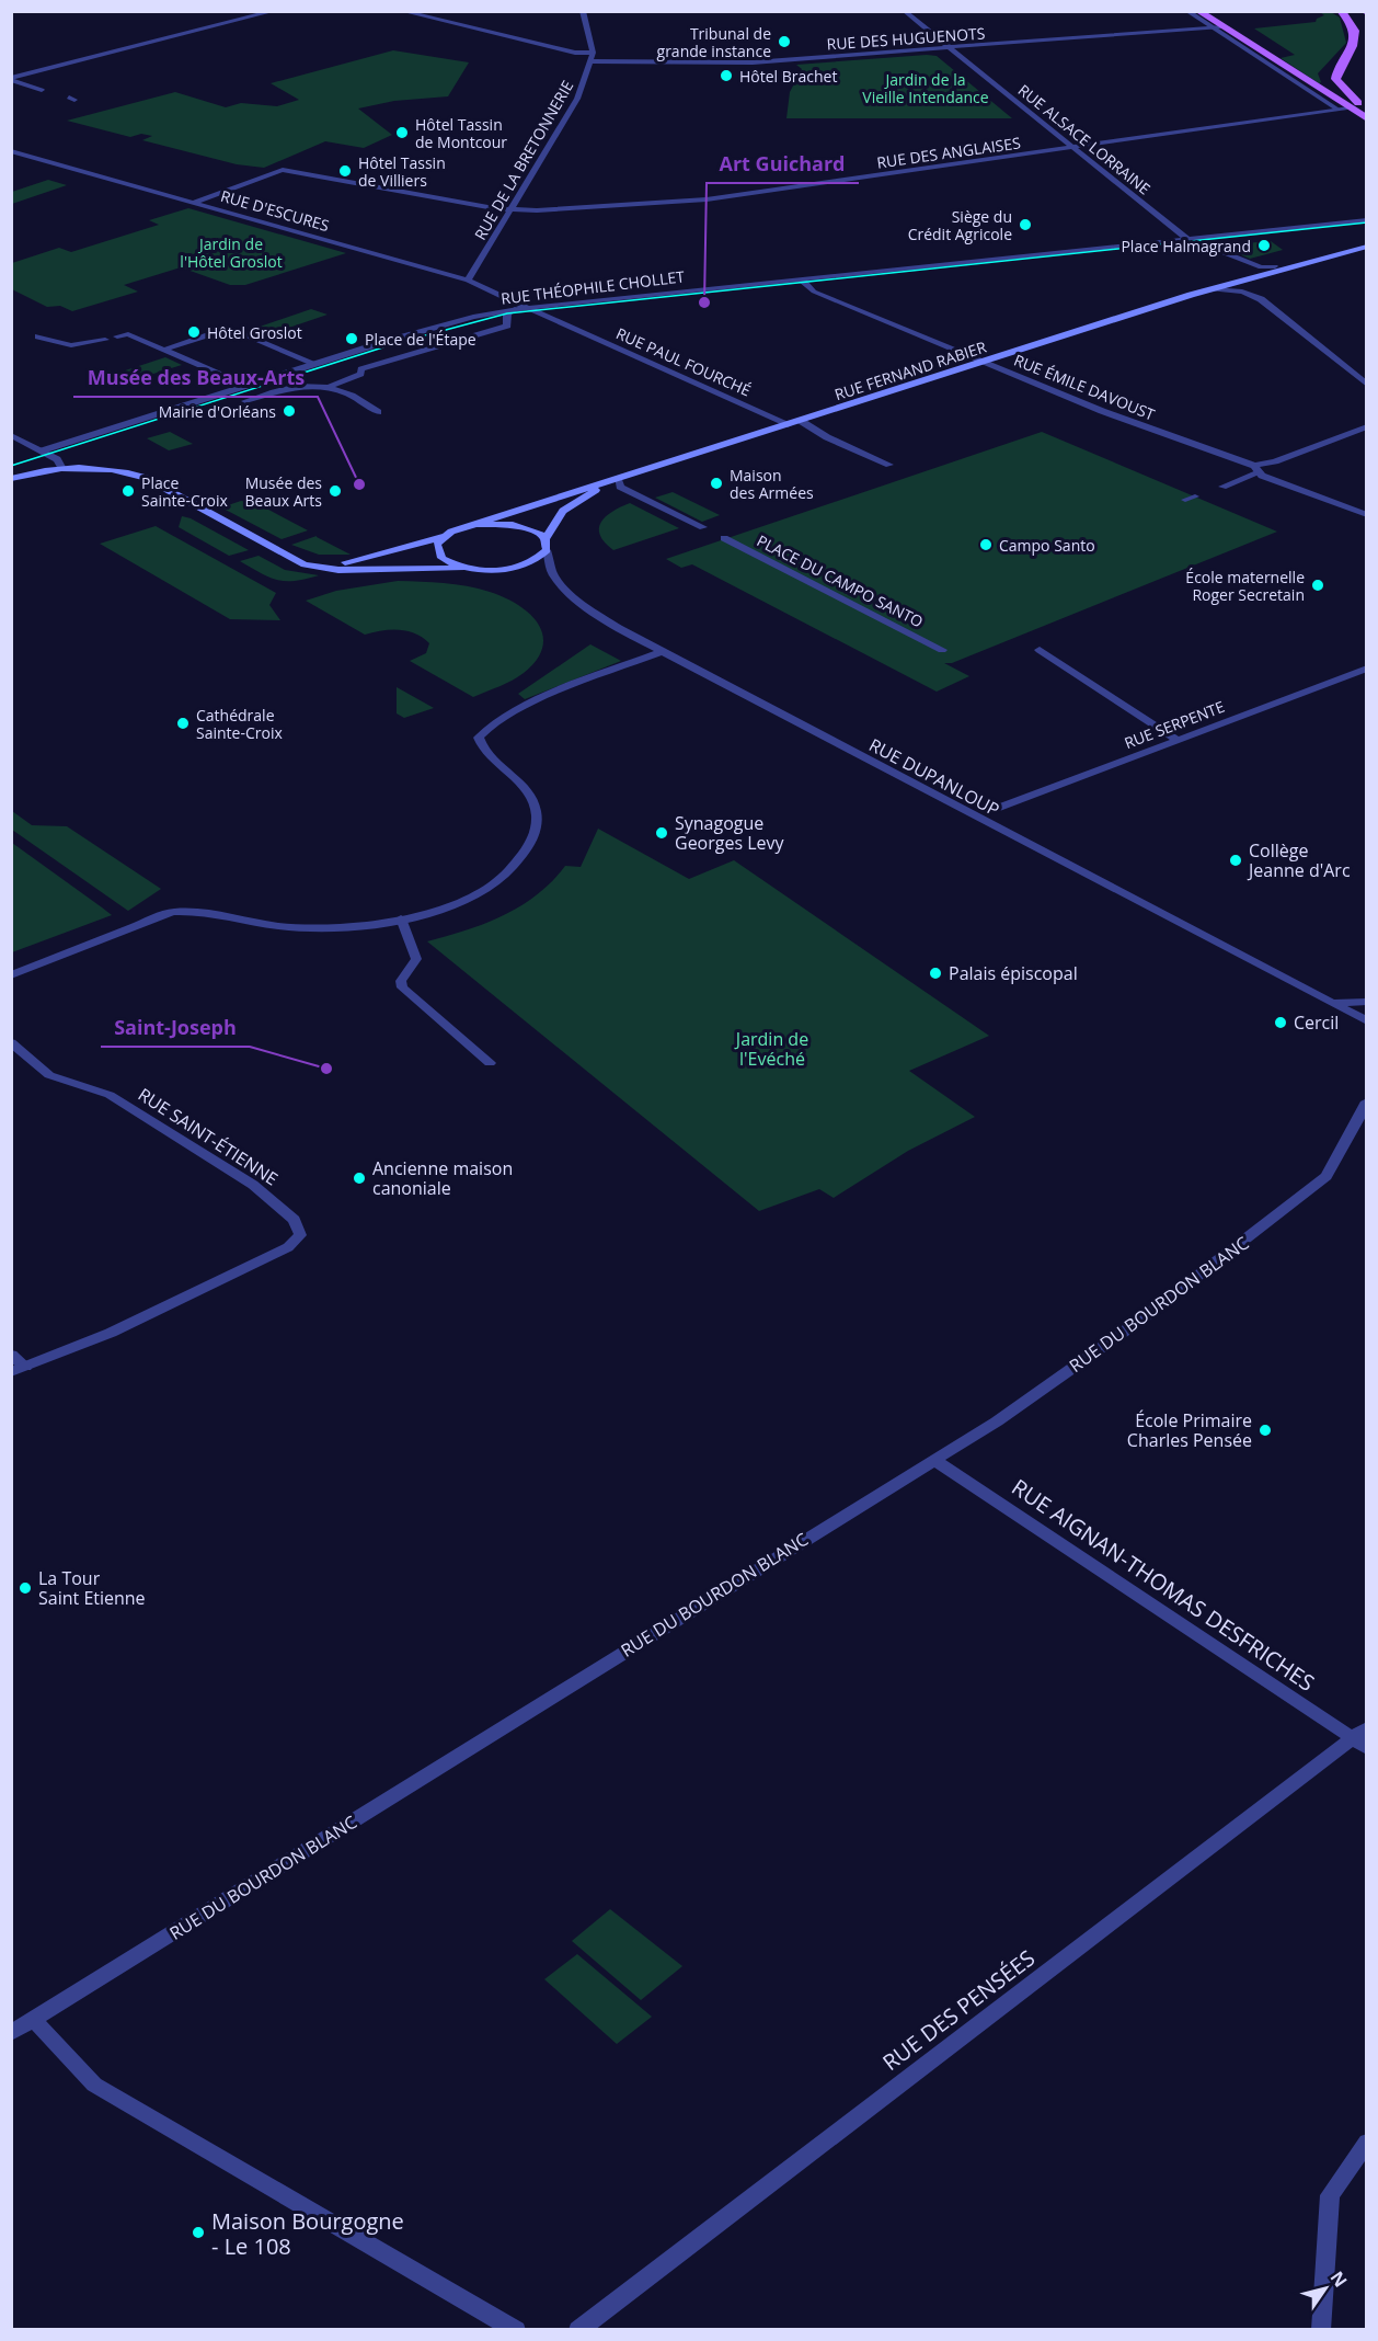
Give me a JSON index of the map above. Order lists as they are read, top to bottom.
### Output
{
  "streets": {
    "street": [
      "RUE DES HUGUENOTS",
      "RUE ALSACE LORRAINE",
      "RUE DES ANGLAISES",
      "RUE DE LA BRETONNERIE",
      "RUE D'ESCURES",
      "RUE THÉOPHILE CHOLLET",
      "RUE PAUL FOURCHÉ",
      "RUE FERNAND RABIER",
      "RUE ÉMILE DAVOUST",
      "PLACE DU CAMPO SANTO",
      "RUE SERPENTE",
      "RUE DUPANLOUP",
      "RUE SAINT-ÉTIENNE",
      "RUE DU BOURDON BLANC",
      "RUE AIGNAN-THOMAS DESFRICHES",
      "RUE DES PENSÉES"
    ]
  },
  "crossings": [
    ["RUE DES HUGUENOTS", "RUE ALSACE LORRAINE"],
    ["RUE DES HUGUENOTS", "RUE DE LA BRETONNERIE"],
    ["RUE ALSACE LORRAINE", "RUE DES ANGLAISES"],
    ["RUE ALSACE LORRAINE", "RUE THÉOPHILE CHOLLET"],
    ["RUE DES ANGLAISES", "RUE DE LA BRETONNERIE"],
    ["RUE DES ANGLAISES", "RUE D'ESCURES"],
    ["RUE DE LA BRETONNERIE", "RUE D'ESCURES"],
    ["RUE D'ESCURES", "RUE THÉOPHILE CHOLLET"],
    ["RUE D'ESCURES", "RUE PAUL FOURCHÉ"],
    ["RUE THÉOPHILE CHOLLET", "RUE PAUL FOURCHÉ"],
    ["RUE THÉOPHILE CHOLLET", "RUE ÉMILE DAVOUST"],
    ["RUE PAUL FOURCHÉ", "RUE FERNAND RABIER"],
    ["RUE FERNAND RABIER", "RUE ÉMILE DAVOUST"],
    ["RUE FERNAND RABIER", "RUE DUPANLOUP"],
    ["RUE DU BOURDON BLANC", "RUE AIGNAN-THOMAS DESFRICHES"],
    ["RUE AIGNAN-THOMAS DESFRICHES", "RUE DES PENSÉES"]
  ],
  "parks": ["Jardin de la Vieille Intendance", "Jardin de l'Hôtel Groslot", "Jardin de l'Evéché"],
  "places": [
    "Tribunal de grande instance",
    "Hôtel Brachet",
    "Hôtel Tassin de Montcour",
    "Hôtel Tassin de Villiers",
    "Siège du Crédit Agricole",
    "Place Halmagrand",
    "Art Guichard",
    "Hôtel Groslot",
    "Place de l'Étape",
    "Mairie d'Orléans",
    "Maison des Armées",
    "Musée des Beaux-Arts",
    "Place Sainte-Croix",
    "Musée des Beaux Arts",
    "Campo Santo",
    "École maternelle Roger Secretain",
    "Cathédrale Sainte-Croix",
    "Synagogue Georges Levy",
    "Collège Jeanne d'Arc",
    "Palais épiscopal",
    "Cercil",
    "Saint-Joseph",
    "Ancienne maison canoniale",
    "École Primaire Charles Pensée",
    "La Tour Saint Etienne",
    "Maison Bourgogne - Le 108"
  ],
  "north": "top right"
}
